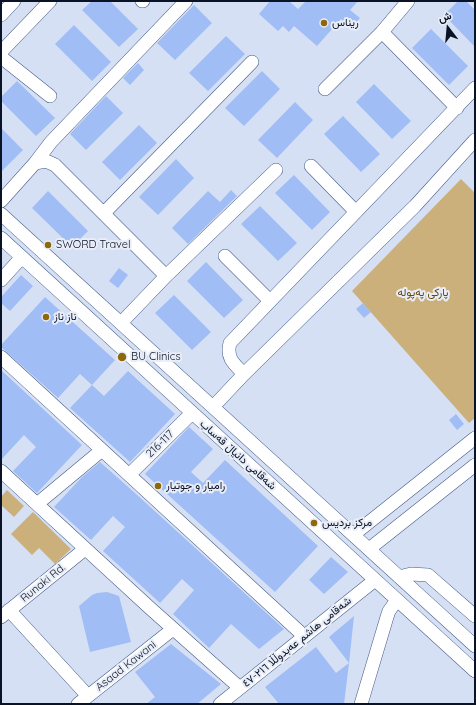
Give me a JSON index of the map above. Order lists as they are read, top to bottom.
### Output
{
  "streets": {
    "street": [
      "216-117",
      "شەقامی دانیاڵ قەساب",
      "Runaki Rd.",
      "شەقامی هاشم عەبدوڵڵا ٢١٦-٤٧",
      "Asaad Kawani"
    ]
  },
  "crossings": [
    ["216-117", "شەقامی دانیاڵ قەساب"],
    ["شەقامی دانیاڵ قەساب", "شەقامی هاشم عەبدوڵڵا ٢١٦-٤٧"]
  ],
  "parks": ["پارکی پەپولە"],
  "places": [
    "ريناس",
    "SWORD Travel",
    "ناز ناز",
    "BU Clinics",
    "رامیار و جوتیار",
    "مرکز بردیس"
  ],
  "north": "top"
}
